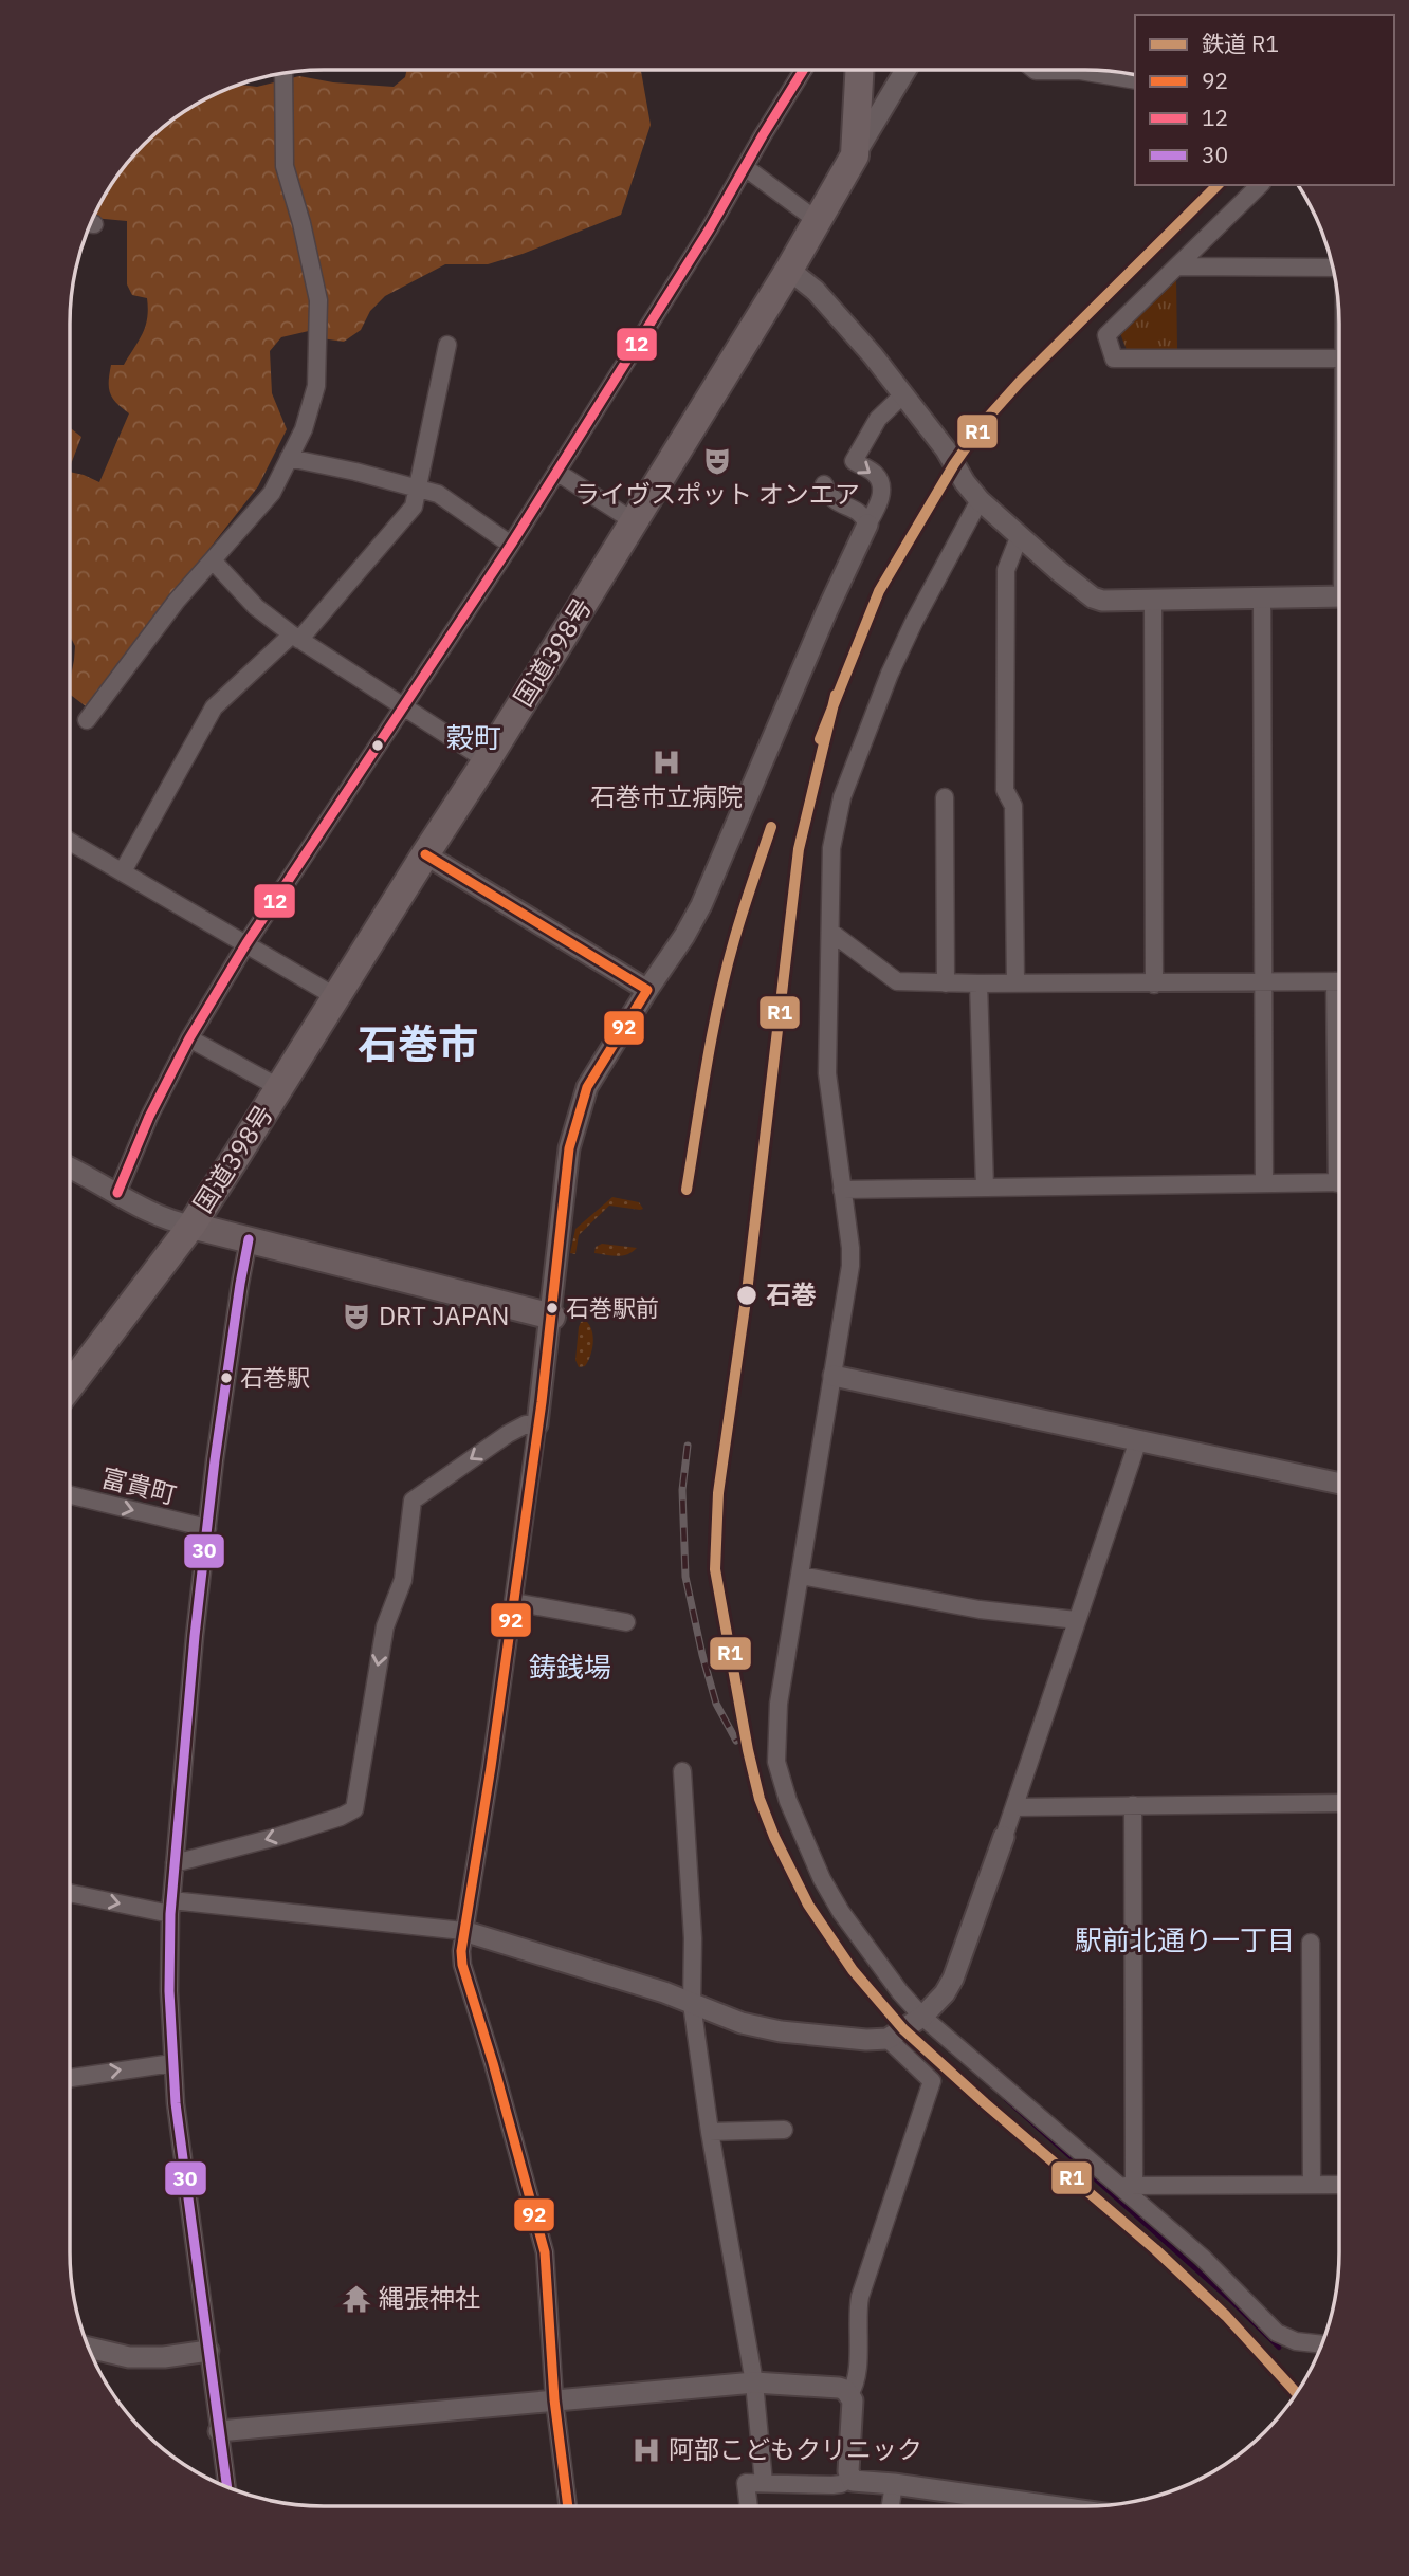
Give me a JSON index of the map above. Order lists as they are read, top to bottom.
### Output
{
  "streets": {
    "highway": ["国道398号"],
    "street": ["富貴町"]
  },
  "one_way": ["富貴町"],
  "districts": [
    "穀町",
    "石巻市",
    "鋳銭場",
    "駅前北通り一丁目"
  ],
  "places": {
    "theatre": ["ライヴスポット オンエア", "DRT JAPAN"],
    "hospital": ["石巻市立病院", "阿部こどもクリニック"],
    "other": ["石巻", "石巻駅前", "石巻駅"],
    "temple": ["縄張神社"]
  },
  "lines": [
    "transit line 12",
    "rail line R1",
    "transit line 92",
    "transit line 30"
  ],
  "legend": [
    "鉄道 R1",
    "92",
    "12",
    "30"
  ]
}
